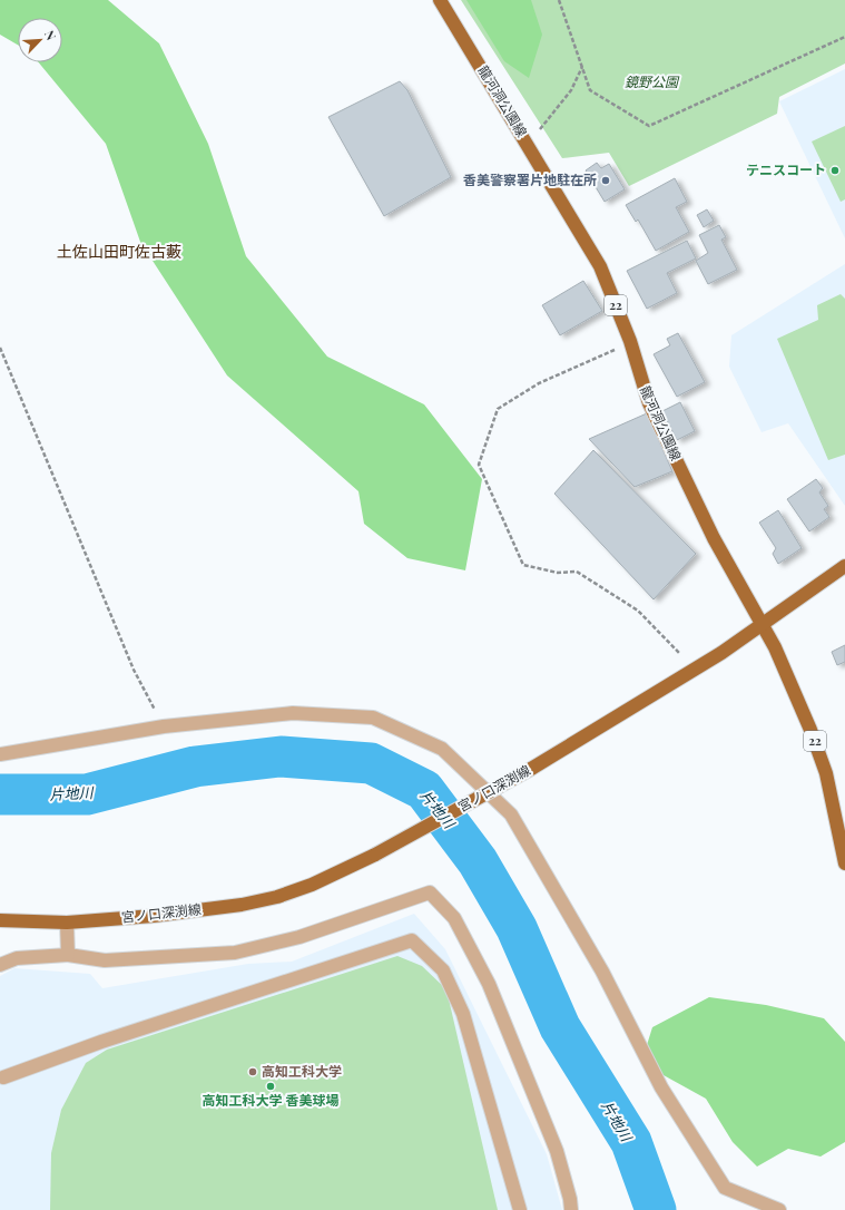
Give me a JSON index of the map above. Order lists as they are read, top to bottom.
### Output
{
  "streets": {
    "main road": ["龍河洞公園線", "22", "宮ノ口深渕線"]
  },
  "crossings": [
    ["龍河洞公園線", "宮ノ口深渕線"]
  ],
  "districts": ["土佐山田町佐古藪"],
  "water": ["片地川"],
  "parks": ["鏡野公園"],
  "places": [
    "テニスコート",
    "香美警察署片地駐在所",
    "高知工科大学",
    "高知工科大学 香美球場"
  ],
  "north": "top right"
}
